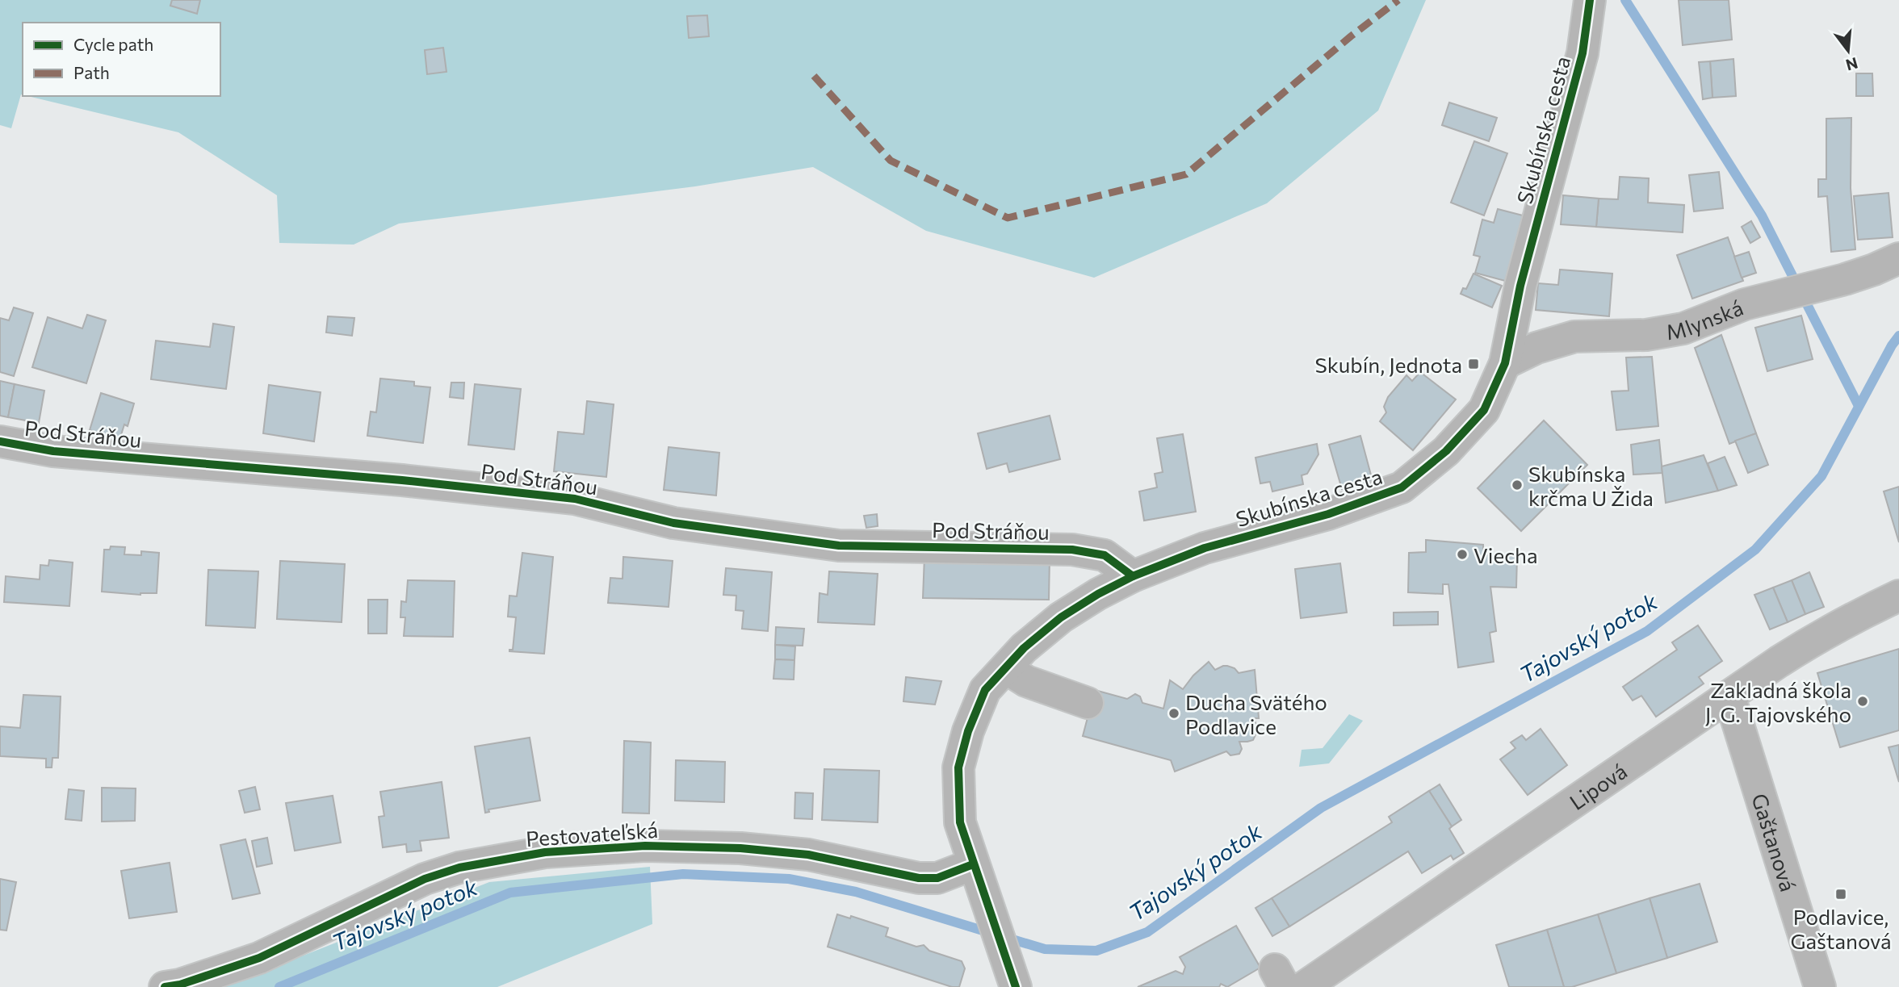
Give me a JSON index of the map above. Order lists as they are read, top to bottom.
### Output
{
  "streets": {
    "street": [
      "Skubínska cesta",
      "Mlynská",
      "Pod Stráňou",
      "Lipová",
      "Pestovateľská",
      "Gaštanová"
    ]
  },
  "crossings": [
    ["Skubínska cesta", "Mlynská"],
    ["Skubínska cesta", "Pod Stráňou"],
    ["Skubínska cesta", "Pestovateľská"],
    ["Lipová", "Gaštanová"]
  ],
  "water": ["Tajovský potok"],
  "places": {
    "transit": ["Skubín, Jednota", "Podlavice, Gaštanová"],
    "other": [
      "Skubínska krčma U Žida",
      "Viecha",
      "Zakladná škola J. G. Tajovského",
      "Ducha Svätého Podlavice"
    ]
  },
  "legend": ["Cycle path", "Path"],
  "north": "bottom"
}
